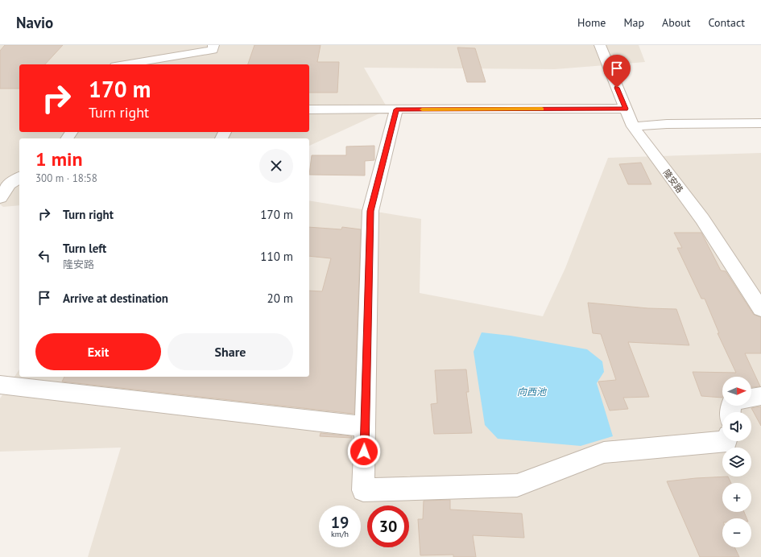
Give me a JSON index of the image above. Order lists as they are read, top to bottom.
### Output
{
  "streets": {
    "street": ["隆安路"]
  },
  "water": ["向西池"],
  "north": "right",
  "page": {
    "header": "Navio",
    "nav": [
      "Home",
      "Map",
      "About",
      "Contact"
    ],
    "turn": ["170 m", "Turn right"],
    "heading": ["1 min", "300 m · 18:58"],
    "list": [
      {
        "name": "Turn right",
        "value": "170 m"
      },
      {
        "name": "Turn left",
        "note": "隆安路",
        "value": "110 m"
      },
      {
        "name": "Arrive at destination",
        "value": "20 m"
      }
    ],
    "buttons": ["Exit", "Share"],
    "map_buttons": ["+", "−"],
    "speed": "19 km/h",
    "limit": "30"
  }
}
